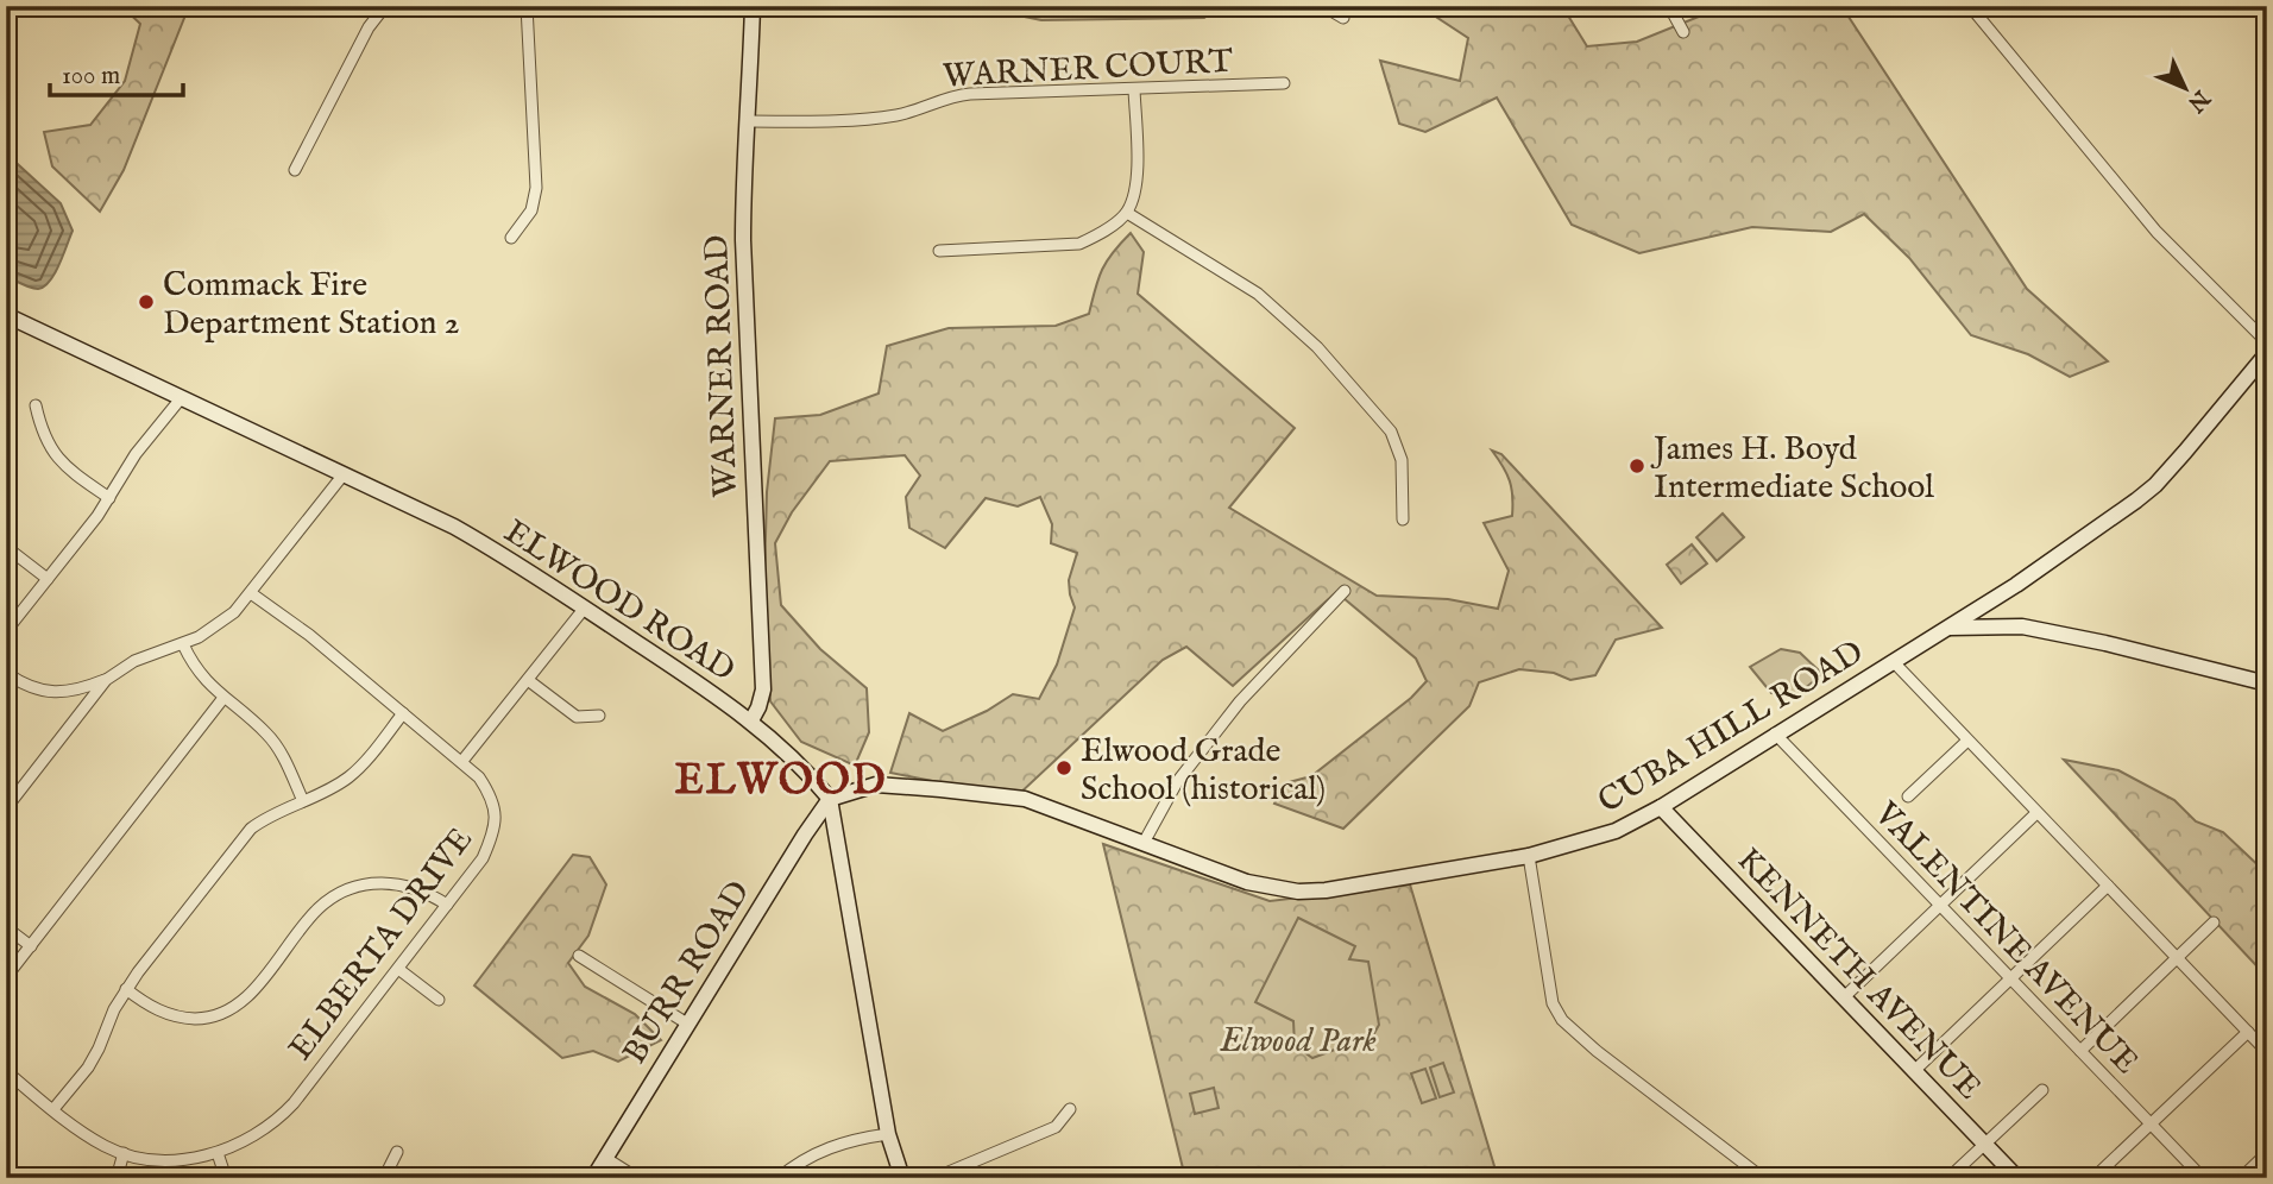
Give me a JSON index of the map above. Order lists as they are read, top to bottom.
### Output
{
  "streets": {
    "main road": [
      "WARNER ROAD",
      "ELWOOD ROAD",
      "CUBA HILL ROAD",
      "BURR ROAD",
      "KENNETH AVENUE"
    ],
    "street": ["WARNER COURT", "VALENTINE AVENUE", "ELBERTA DRIVE"]
  },
  "crossings": [
    ["WARNER COURT", "WARNER ROAD"],
    ["WARNER ROAD", "ELWOOD ROAD"],
    ["ELWOOD ROAD", "CUBA HILL ROAD"],
    ["ELWOOD ROAD", "BURR ROAD"],
    ["CUBA HILL ROAD", "VALENTINE AVENUE"],
    ["CUBA HILL ROAD", "BURR ROAD"],
    ["CUBA HILL ROAD", "KENNETH AVENUE"]
  ],
  "districts": ["ELWOOD"],
  "parks": ["Elwood Park"],
  "places": ["Commack Fire Department Station 2", "James H. Boyd Intermediate School", "Elwood Grade School (historical)"],
  "scale_bar": "100 m",
  "north": "bottom right"
}
